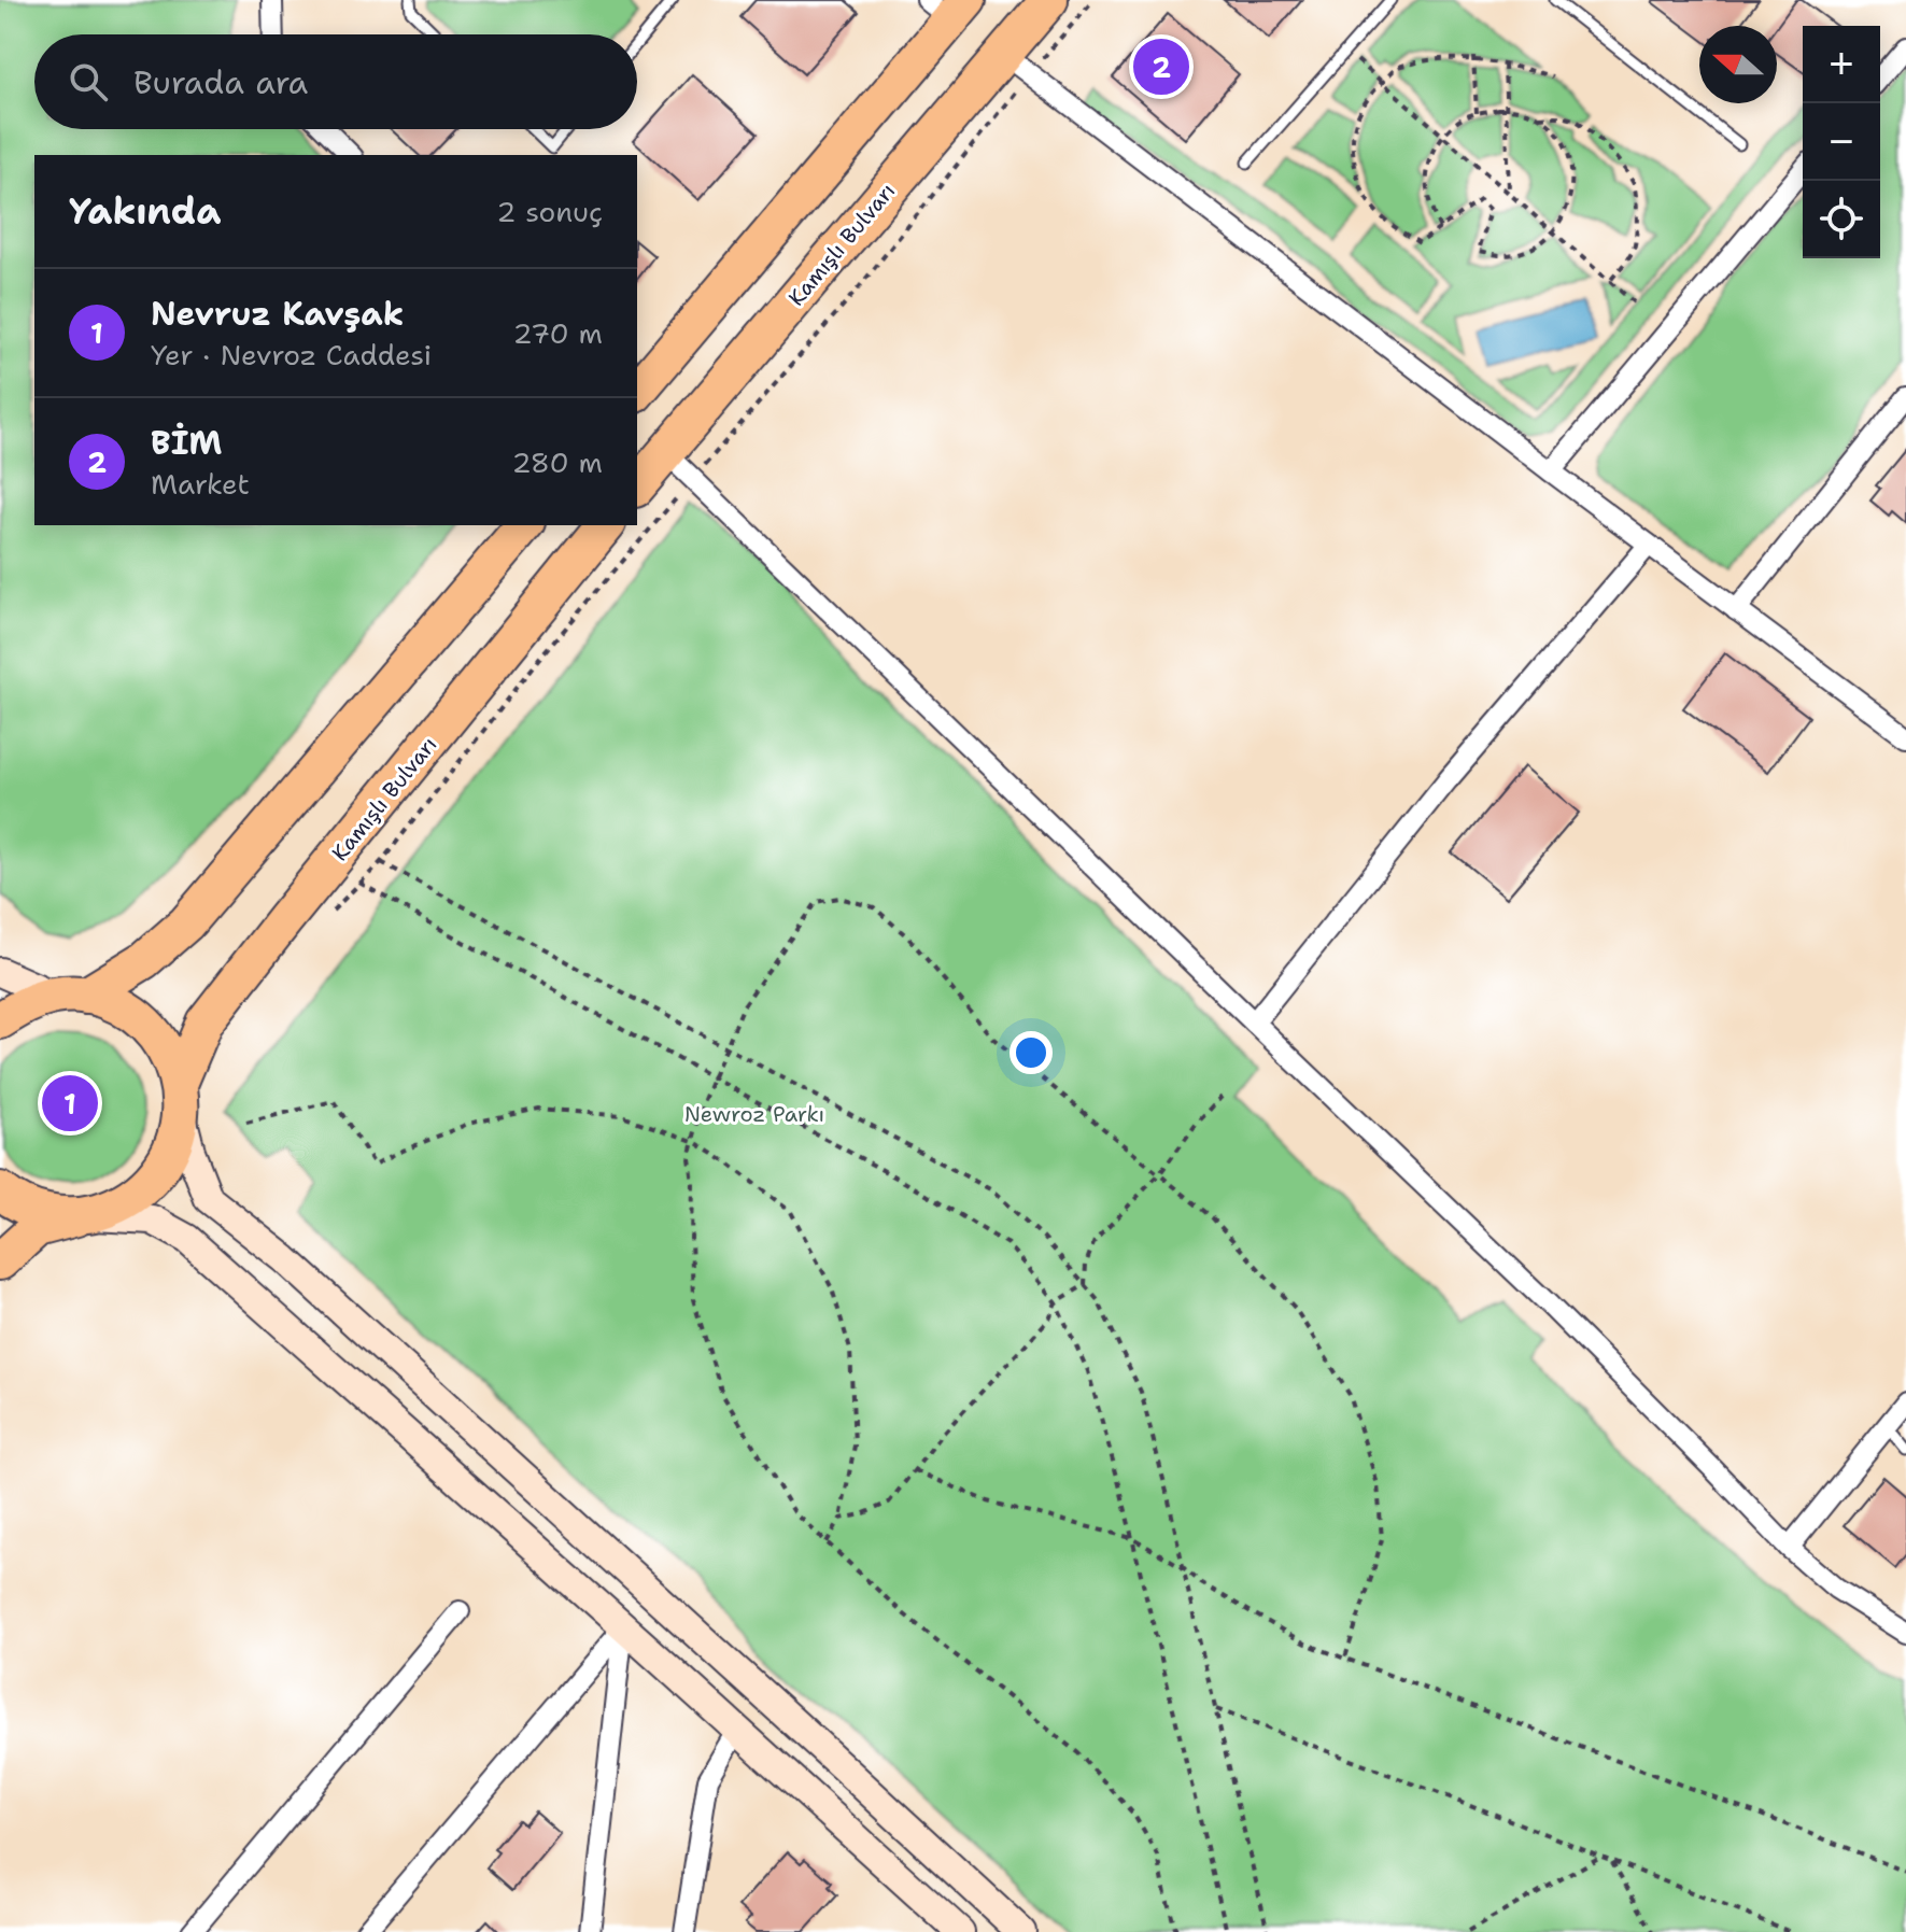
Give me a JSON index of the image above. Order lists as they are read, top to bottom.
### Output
{
  "streets": {
    "highway": ["Kamışlı Bulvarı"]
  },
  "parks": ["Newroz Parkı"],
  "north": "left",
  "page": {
    "map_buttons": ["+", "−"],
    "pins": ["2", "1"],
    "search": "Burada ara",
    "heading": ["Yakında", "2 sonuç"],
    "list": [
      {
        "mark": "1",
        "name": "Nevruz Kavşak",
        "note": "Yer · Nevroz Caddesi",
        "value": "270 m"
      },
      {
        "mark": "2",
        "name": "BİM",
        "note": "Market",
        "value": "280 m"
      }
    ]
  }
}
